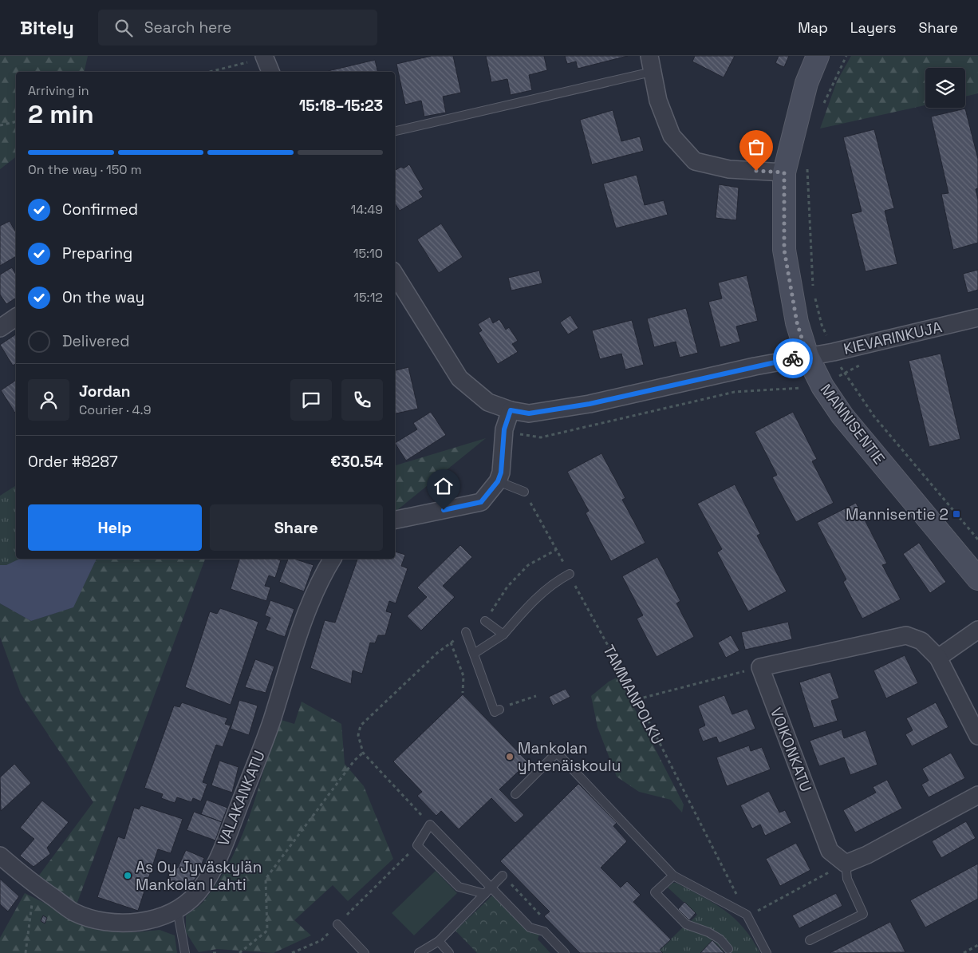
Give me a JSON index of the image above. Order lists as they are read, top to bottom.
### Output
{
  "streets": {
    "street": [
      "KIEVARINKUJA",
      "MANNISENTIE",
      "VOIKONKATU",
      "VALAKANKATU"
    ],
    "path": ["TAMMANPOLKU"]
  },
  "crossings": [
    ["KIEVARINKUJA", "MANNISENTIE"]
  ],
  "places": {
    "transit": ["Mannisentie 2"],
    "other": ["Mankolan yhtenäiskoulu", "As Oy Jyväskylän Mankolan Lahti"]
  },
  "page": {
    "header": "Bitely",
    "search": "Search here",
    "nav": ["Map", "Layers", "Share"],
    "heading": ["2 min", "Arriving in", "15:18–15:23"],
    "panel": [
      "Jordan",
      "Courier · 4.9",
      "Order #8287",
      "€30.54"
    ],
    "bar": "On the way · 150 m",
    "list": [
      ["Confirmed", "14:49"],
      ["Preparing", "15:10"],
      ["On the way", "15:12"],
      "Delivered"
    ],
    "buttons": ["Help", "Share"]
  }
}
